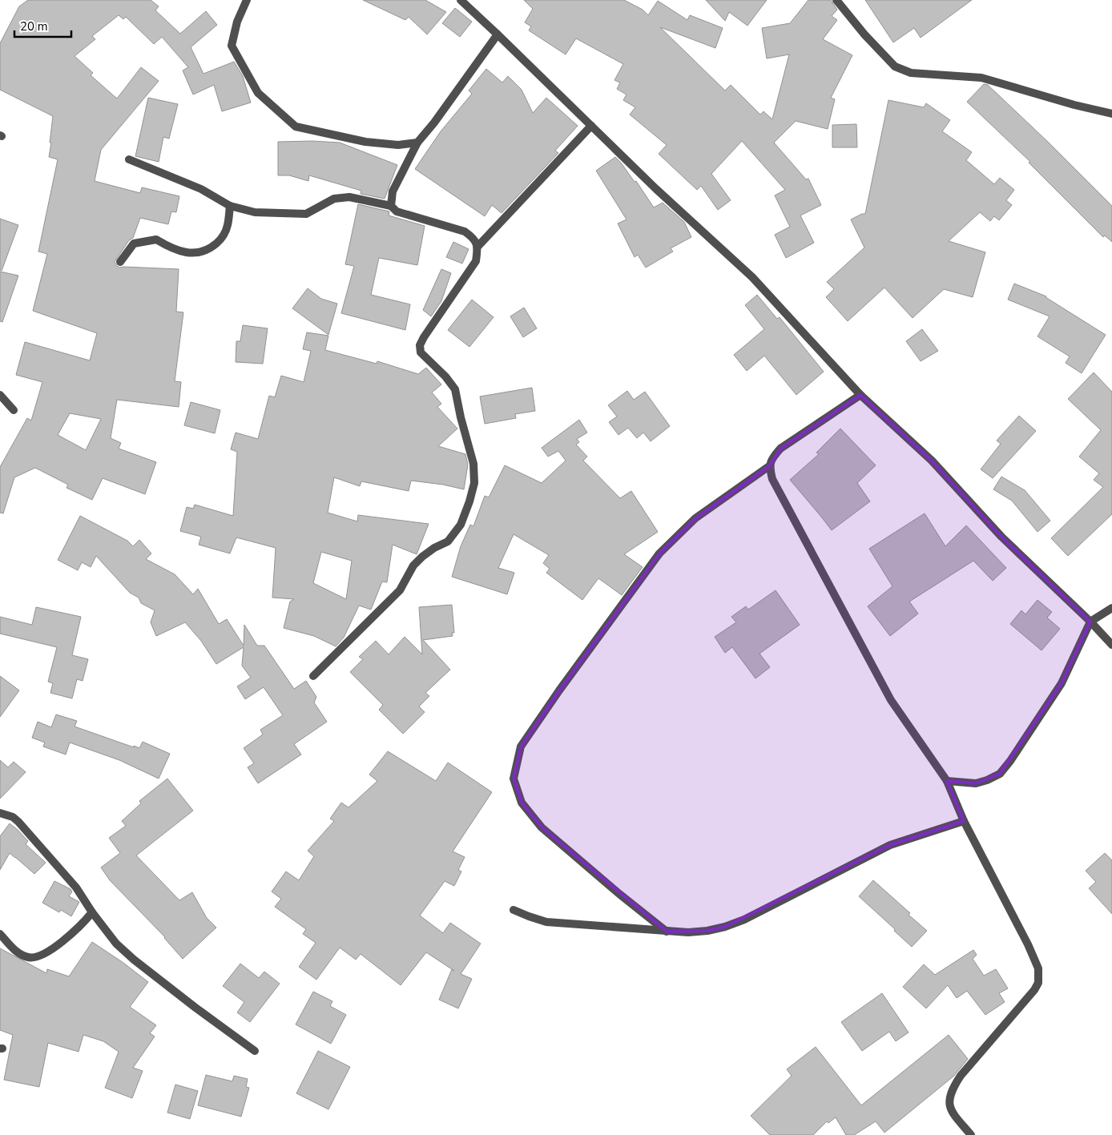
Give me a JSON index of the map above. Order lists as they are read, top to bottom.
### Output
{
  "scale_bar": "20 m"
}
